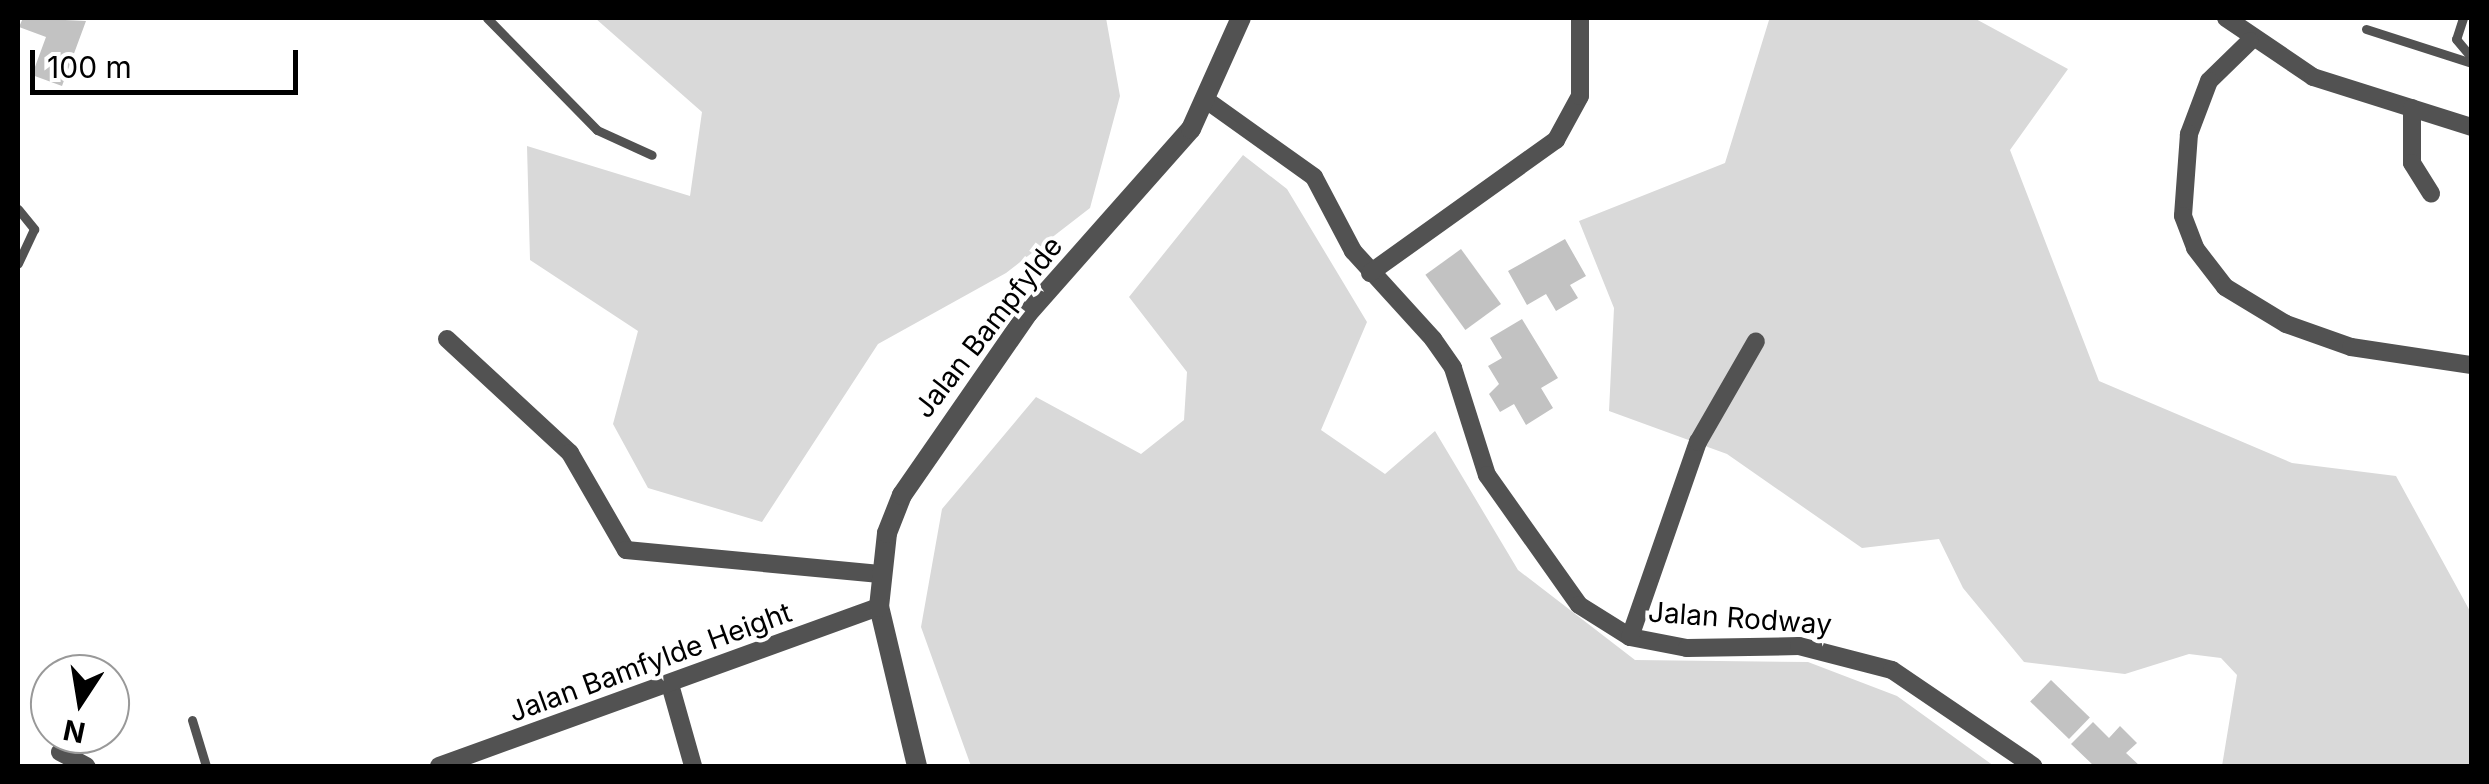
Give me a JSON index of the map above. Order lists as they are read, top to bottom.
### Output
{
  "streets": {
    "street": ["Jalan Bampfylde", "Jalan Rodway", "Jalan Bamfylde Height"]
  },
  "crossings": [
    ["Jalan Bampfylde", "Jalan Rodway"],
    ["Jalan Bampfylde", "Jalan Bamfylde Height"]
  ],
  "scale_bar": "100 m",
  "north": "bottom"
}
